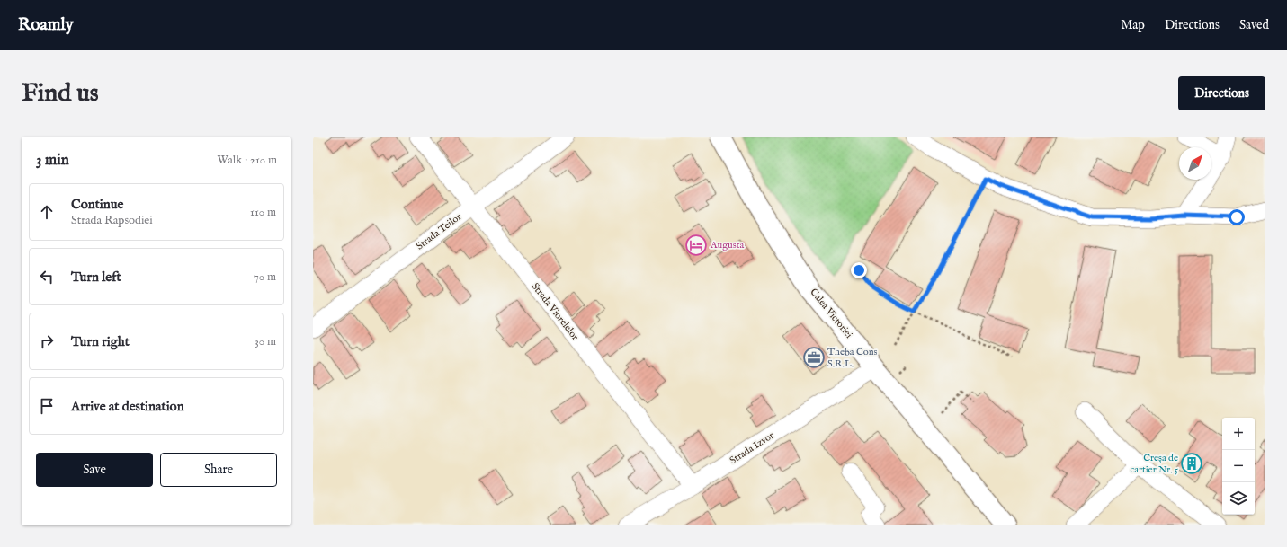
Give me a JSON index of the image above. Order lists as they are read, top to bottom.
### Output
{
  "streets": {
    "main road": ["Calea Victoriei"],
    "street": ["Strada Teilor", "Strada Viorelelor", "Strada Izvor"]
  },
  "crossings": [
    ["Strada Teilor", "Strada Viorelelor"],
    ["Strada Viorelelor", "Strada Izvor"],
    ["Calea Victoriei", "Strada Izvor"]
  ],
  "places": {
    "hotel": ["Augusta"],
    "office": ["Theba Cons S.R.L."],
    "building": ["Creșa de cartier Nr. 5"]
  },
  "north": "top right",
  "page": {
    "header": "Roamly",
    "nav": ["Map", "Directions", "Saved"],
    "buttons": [
      "Directions",
      ["Save", "Share"]
    ],
    "title": "Find us",
    "heading": ["3 min", "Walk · 210 m"],
    "list": [
      ["Continue", "Strada Rapsodiei", "110 m"],
      ["Turn left", "70 m"],
      ["Turn right", "30 m"],
      "Arrive at destination"
    ],
    "map_buttons": ["+", "−"]
  }
}
